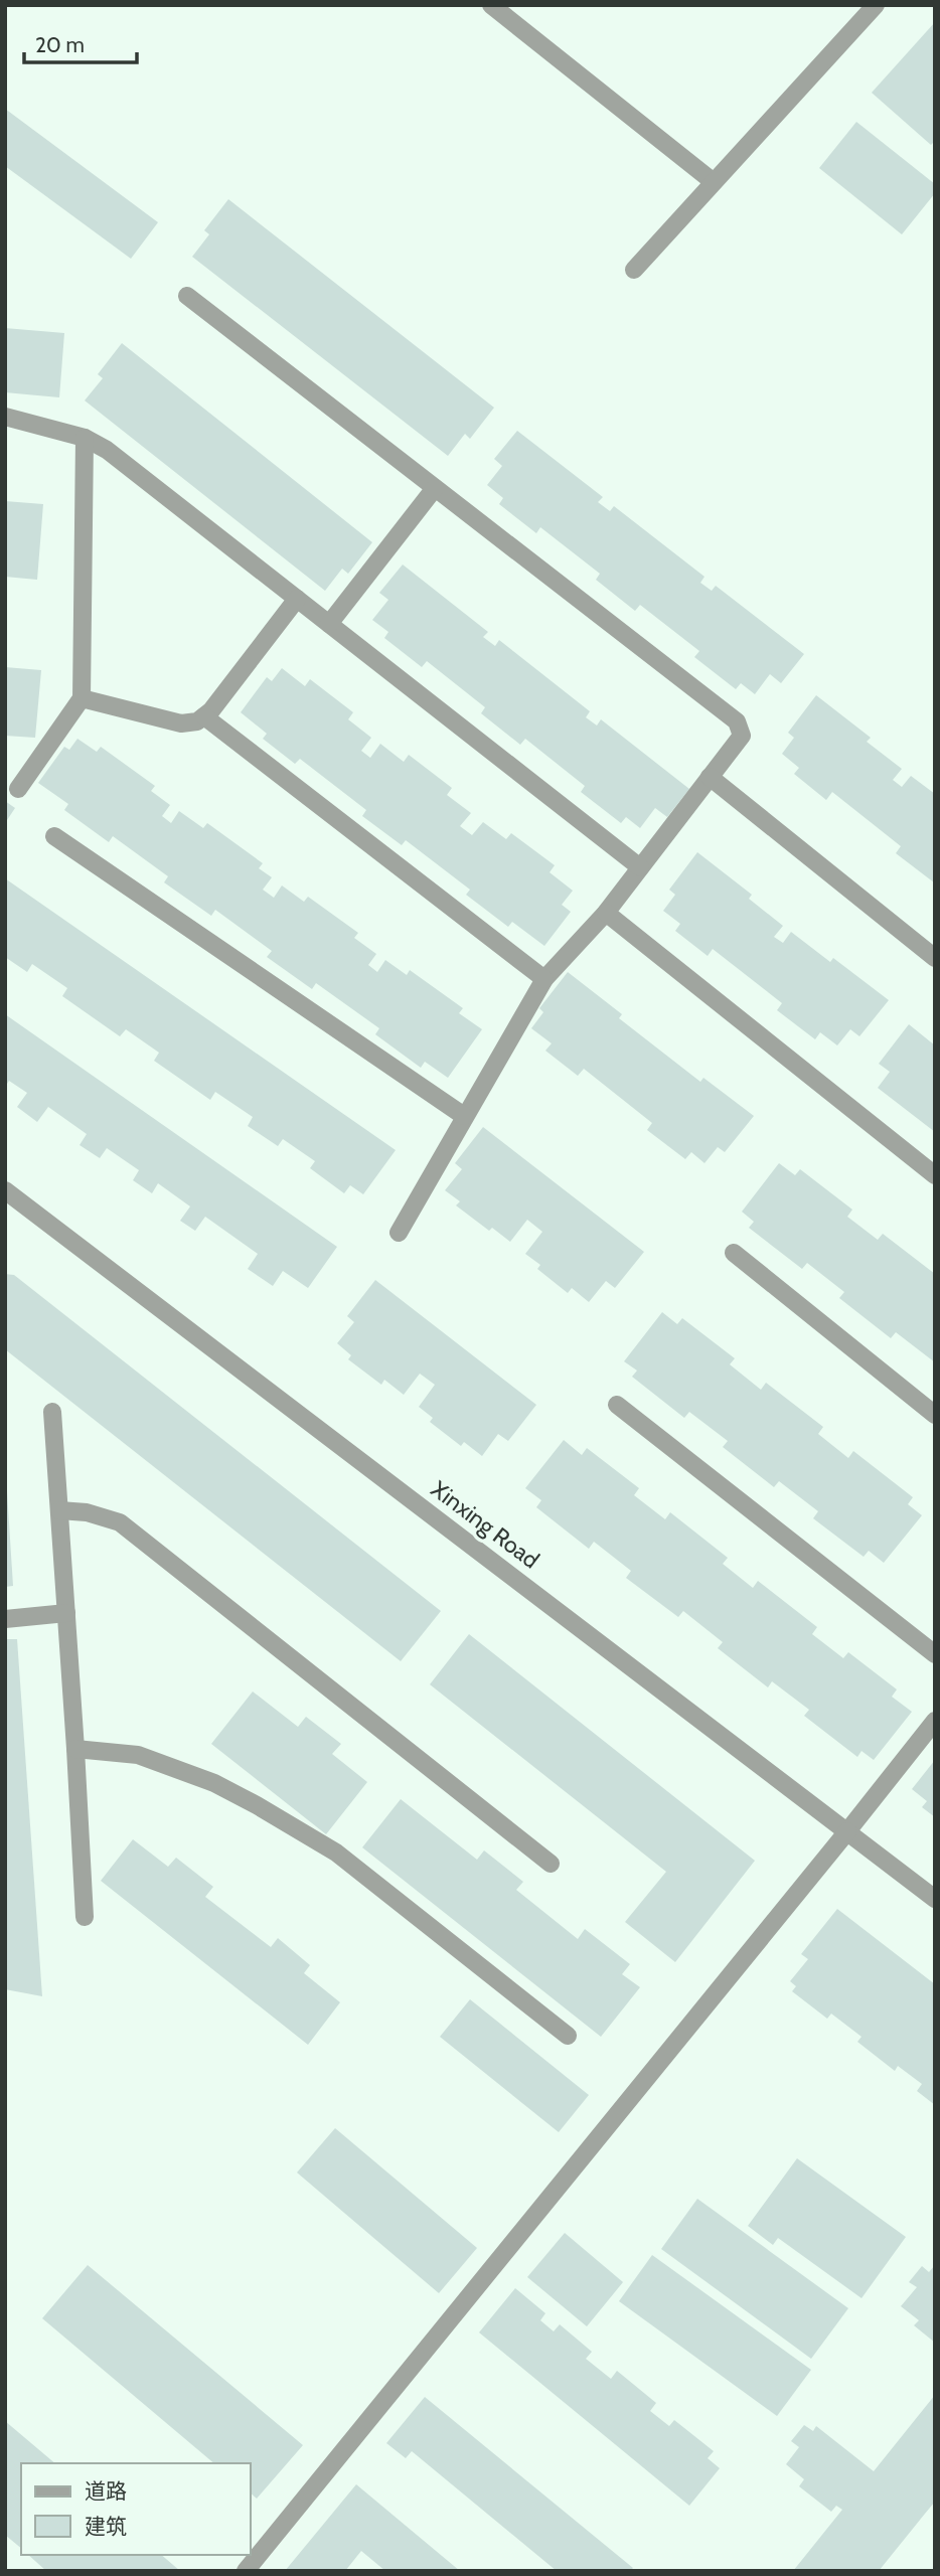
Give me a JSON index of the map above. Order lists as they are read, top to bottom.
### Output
{
  "streets": {
    "street": ["Xinxing Road"]
  },
  "legend": ["道路", "建筑"],
  "scale_bar": "20 m"
}
